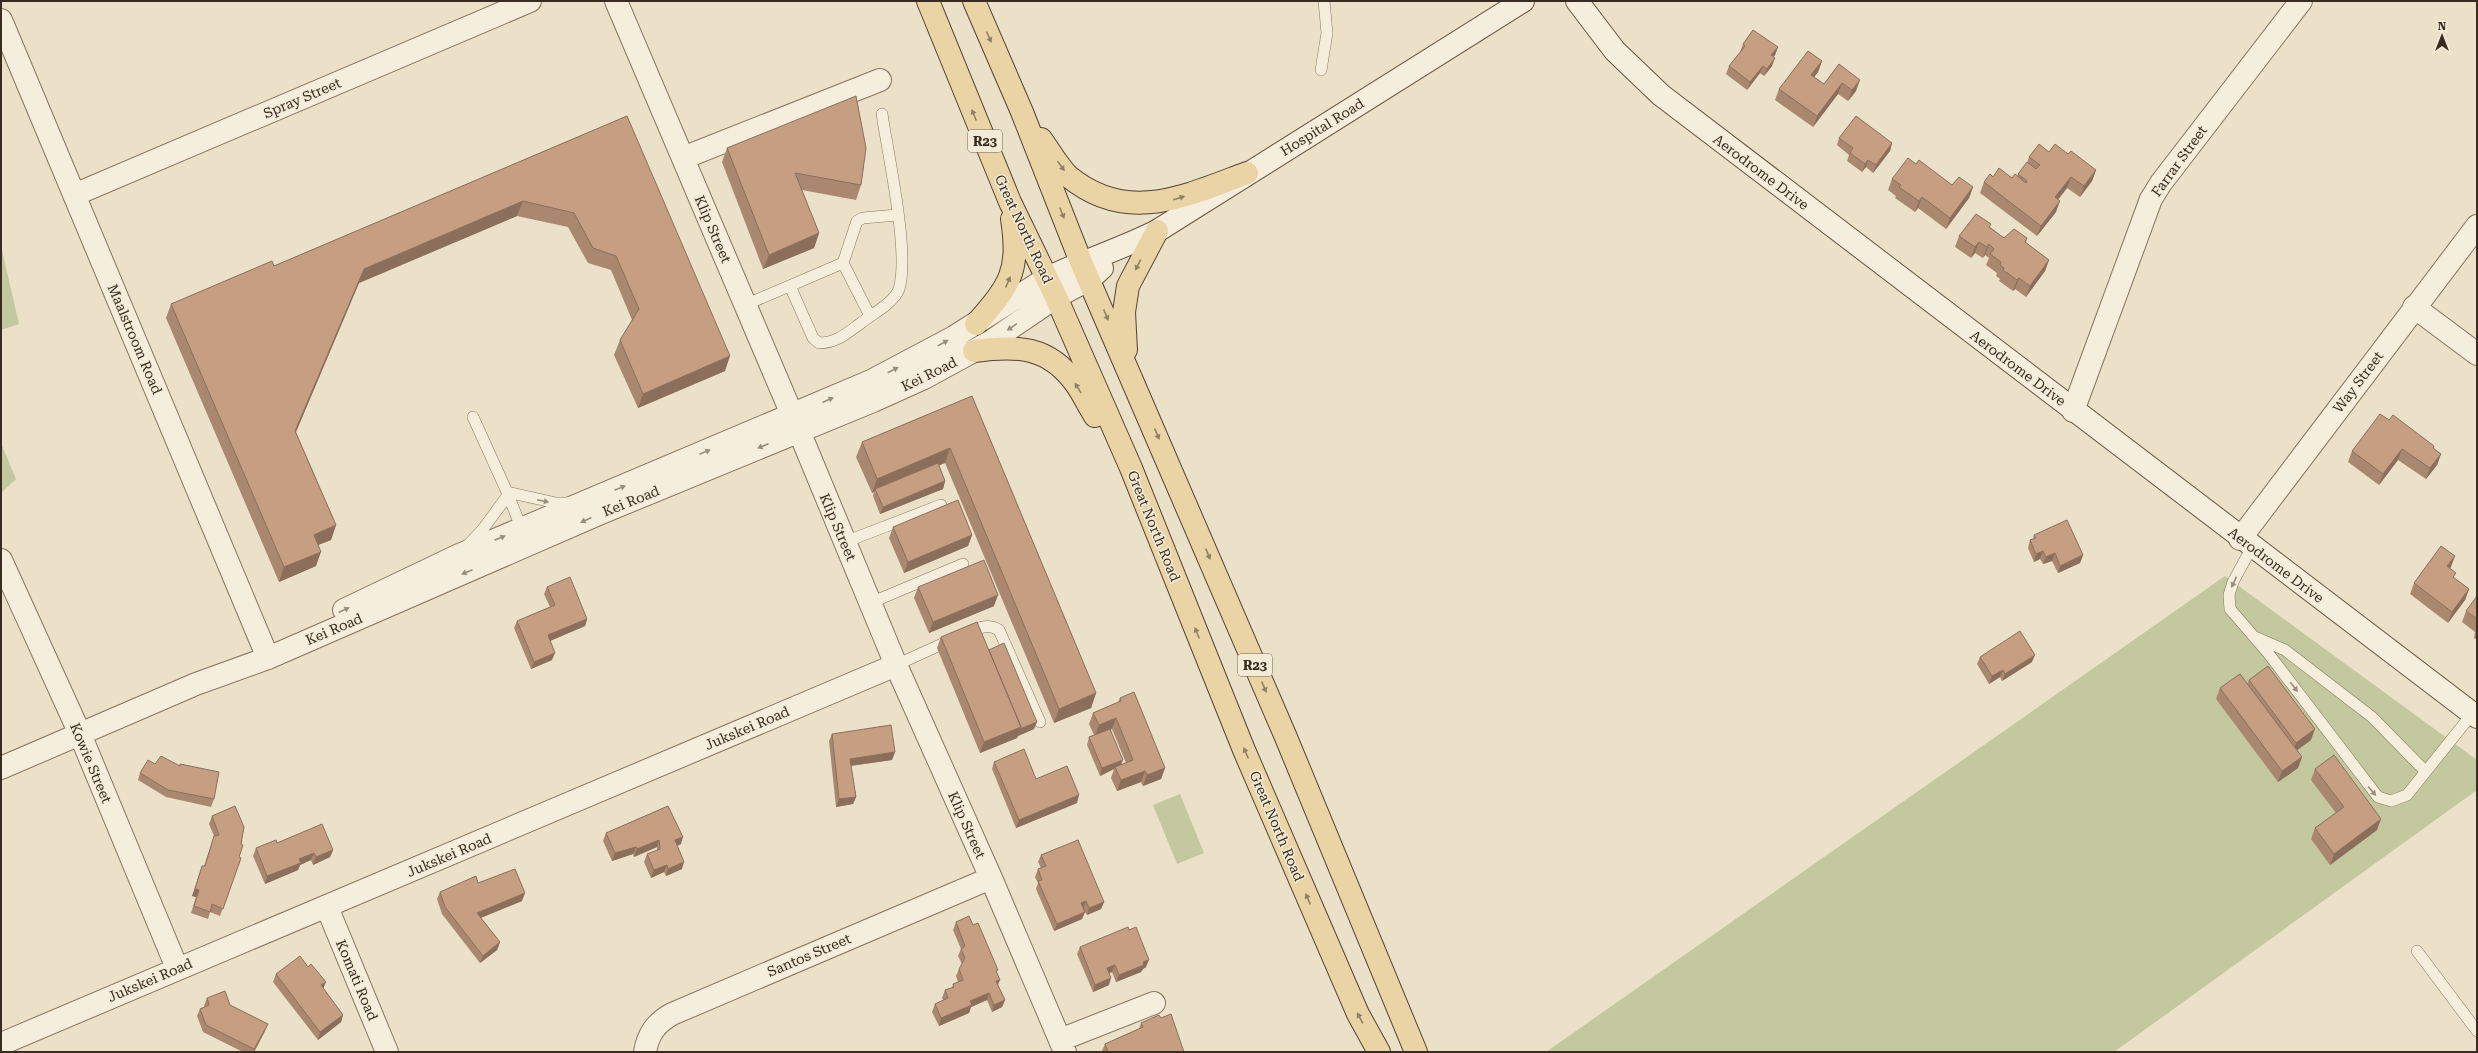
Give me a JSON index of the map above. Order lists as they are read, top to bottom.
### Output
{
  "streets": {
    "main road": ["R23", "Great North Road"],
    "street": [
      "Spray Street",
      "Hospital Road",
      "Farrar Street",
      "Aerodrome Drive",
      "Klip Street",
      "Maalstroom Road",
      "Kei Road",
      "Way Street",
      "Jukskei Road",
      "Kowie Street",
      "Santos Street",
      "Komati Road"
    ]
  },
  "crossings": [
    ["Spray Street", "Maalstroom Road"],
    ["Hospital Road", "R23"],
    ["Hospital Road", "Great North Road"],
    ["Hospital Road", "Kei Road"],
    ["Farrar Street", "Aerodrome Drive"],
    ["Aerodrome Drive", "Way Street"],
    ["Klip Street", "Kei Road"],
    ["Klip Street", "Jukskei Road"],
    ["Klip Street", "Santos Street"],
    ["Great North Road", "Kei Road"],
    ["Maalstroom Road", "Kei Road"],
    ["Kei Road", "Kowie Street"],
    ["Jukskei Road", "Kowie Street"],
    ["Jukskei Road", "Komati Road"]
  ],
  "north": "top"
}
